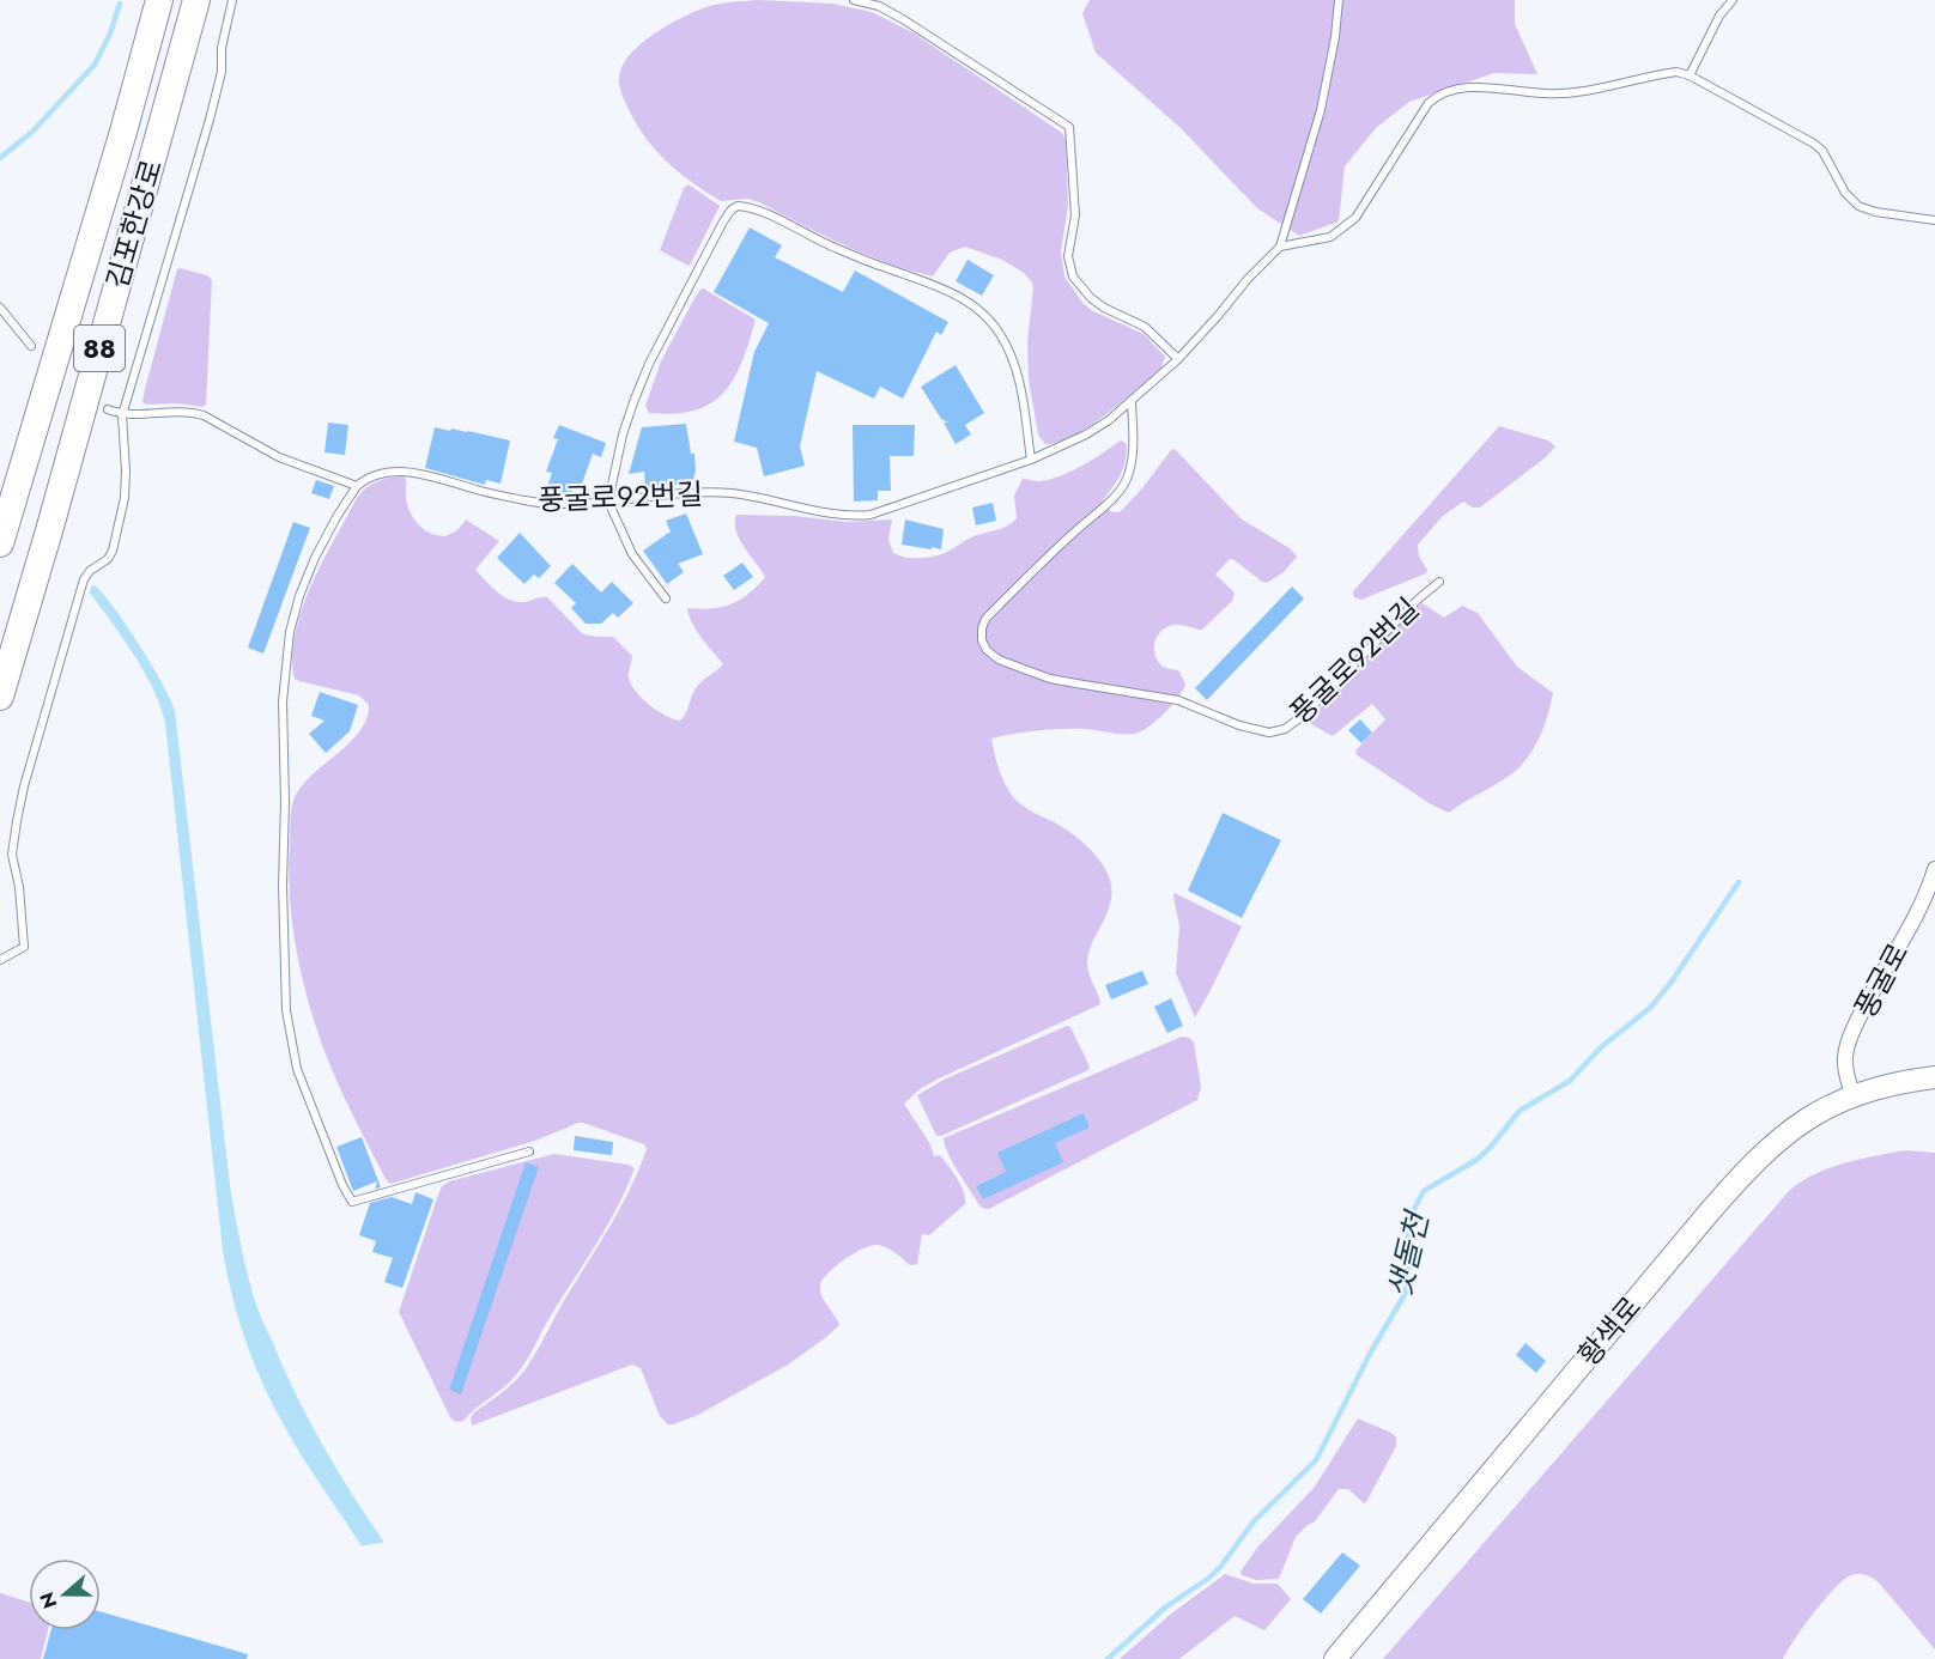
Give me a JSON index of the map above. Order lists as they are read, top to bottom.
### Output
{
  "streets": {
    "highway": ["김포한강로", "88"],
    "street": ["풍굴로", "황색로"],
    "lane": ["풍굴로92번길"]
  },
  "crossings": [
    ["풍굴로", "황색로"]
  ],
  "water": ["샛돌천"],
  "north": "left"
}
